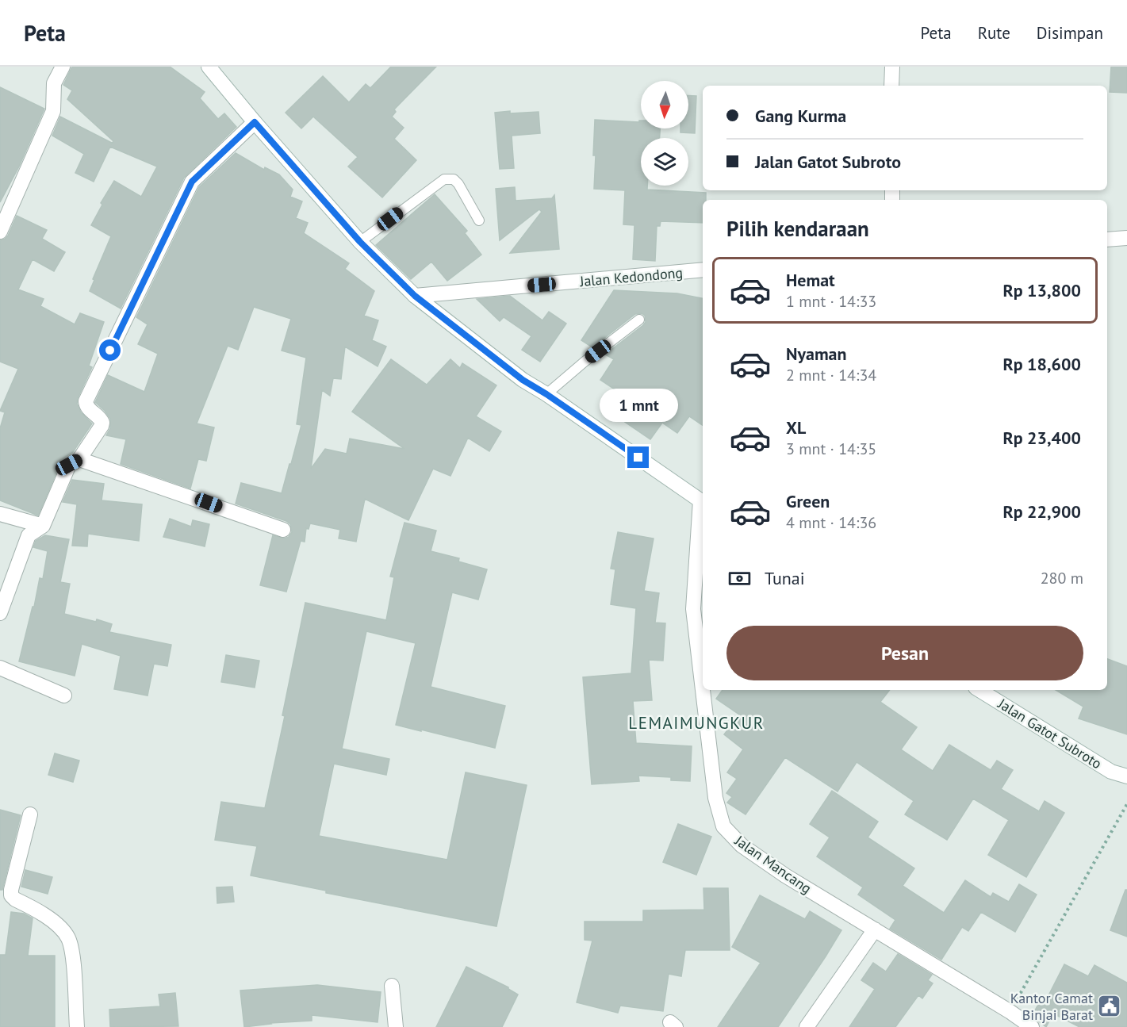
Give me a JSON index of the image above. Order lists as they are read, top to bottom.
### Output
{
  "streets": {
    "street": ["Jalan Kedondong", "Jalan Gatot Subroto", "Jalan Mancang"]
  },
  "districts": ["LEMAIMUNGKUR"],
  "places": {
    "public building": ["Kantor Camat Binjai Barat"]
  },
  "north": "bottom",
  "page": {
    "header": "Peta",
    "nav": ["Peta", "Rute", "Disimpan"],
    "banner": ["Gang Kurma", "Jalan Gatot Subroto"],
    "heading": "Pilih kendaraan",
    "list": [
      {
        "name": "Hemat",
        "note": "1 mnt · 14:33",
        "value": "Rp 13,800"
      },
      {
        "name": "Nyaman",
        "note": "2 mnt · 14:34",
        "value": "Rp 18,600"
      },
      {
        "name": "XL",
        "note": "3 mnt · 14:35",
        "value": "Rp 23,400"
      },
      {
        "name": "Green",
        "note": "4 mnt · 14:36",
        "value": "Rp 22,900"
      }
    ],
    "bubble": "1 mnt",
    "pay": ["Tunai", "280 m"],
    "buttons": "Pesan"
  }
}
